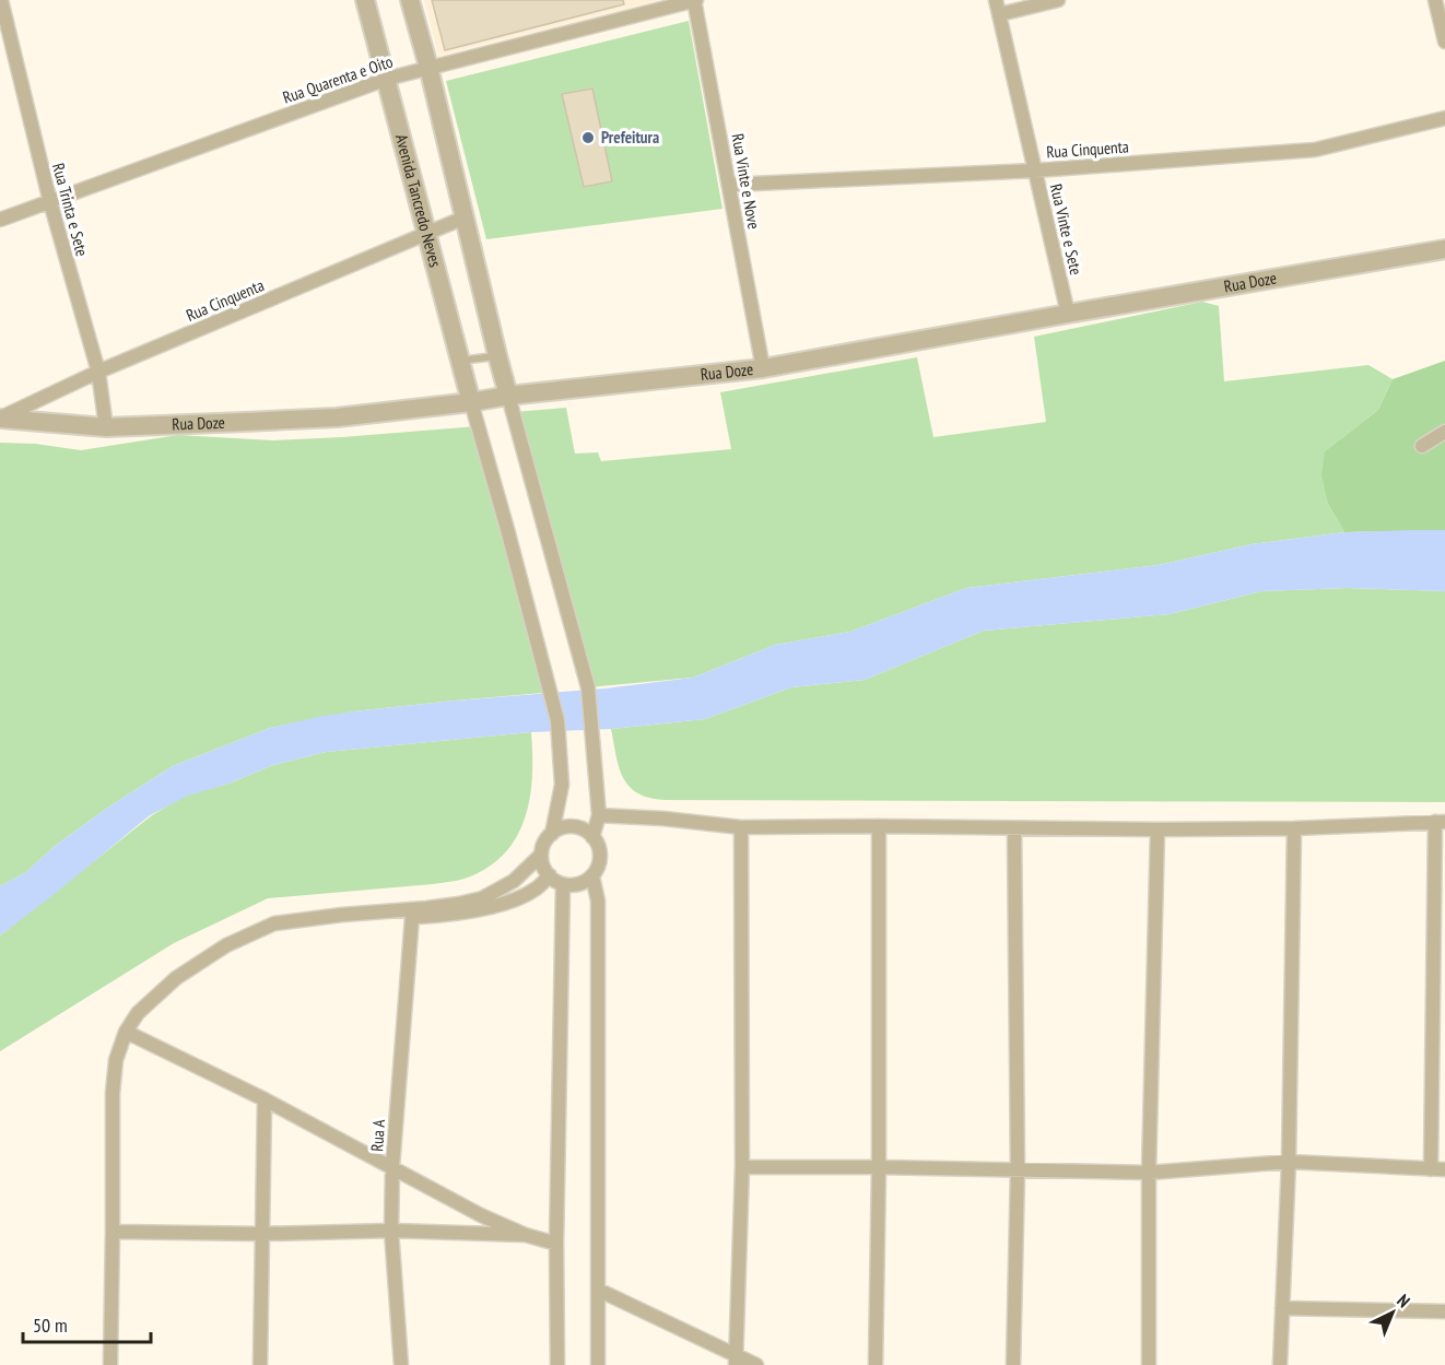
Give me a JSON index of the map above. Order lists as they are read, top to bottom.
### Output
{
  "streets": {
    "street": [
      "Rua Quarenta e Oito",
      "Rua Cinquenta",
      "Rua Vinte e Nove",
      "Avenida Tancredo Neves",
      "Rua Trinta e Sete",
      "Rua Vinte e Sete",
      "Rua Doze",
      "Rua A"
    ]
  },
  "crossings": [
    ["Rua Quarenta e Oito", "Rua Vinte e Nove"],
    ["Rua Quarenta e Oito", "Avenida Tancredo Neves"],
    ["Rua Quarenta e Oito", "Rua Trinta e Sete"],
    ["Rua Cinquenta", "Rua Vinte e Nove"],
    ["Rua Cinquenta", "Avenida Tancredo Neves"],
    ["Rua Cinquenta", "Rua Trinta e Sete"],
    ["Rua Cinquenta", "Rua Vinte e Sete"],
    ["Rua Cinquenta", "Rua Doze"],
    ["Rua Vinte e Nove", "Rua Doze"],
    ["Avenida Tancredo Neves", "Rua Doze"],
    ["Rua Trinta e Sete", "Rua Doze"],
    ["Rua Vinte e Sete", "Rua Doze"]
  ],
  "places": ["Prefeitura"],
  "scale_bar": "50 m",
  "north": "top right"
}
